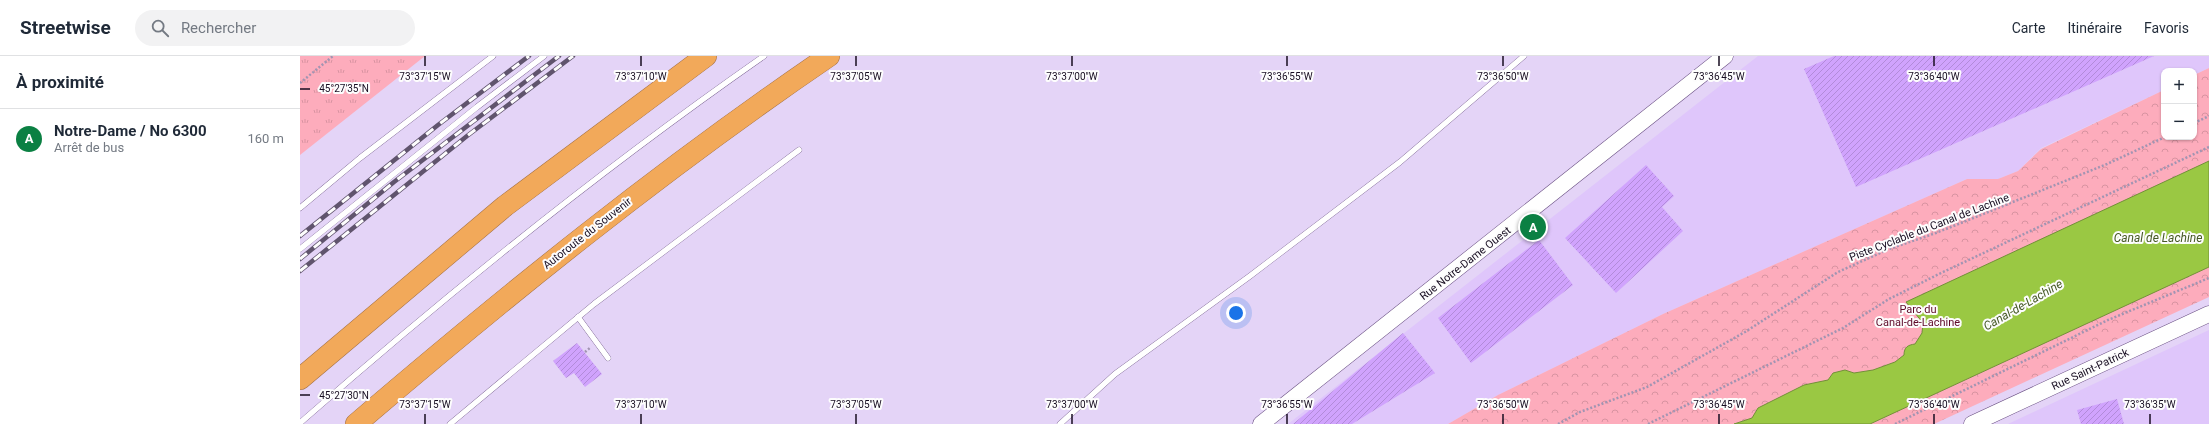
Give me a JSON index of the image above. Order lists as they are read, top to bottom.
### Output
{
  "streets": {
    "highway": ["Autoroute du Souvenir"],
    "main road": ["Rue Notre-Dame Ouest", "Rue Saint-Patrick"],
    "path": ["Piste Cyclable du Canal de Lachine"]
  },
  "water": ["Canal de Lachine", "Canal-de-Lachine"],
  "parks": ["Parc du Canal-de-Lachine"],
  "page": {
    "header": "Streetwise",
    "search": "Rechercher",
    "nav": ["Carte", "Itinéraire", "Favoris"],
    "heading": "À proximité",
    "map_buttons": ["+", "−"],
    "list": [
      {
        "mark": "A",
        "name": "Notre-Dame / No 6300",
        "note": "Arrêt de bus",
        "value": "160 m"
      }
    ],
    "pins": "A"
  },
  "coordinates": [
    "73°37'15\"W",
    "73°37'10\"W",
    "73°37'05\"W",
    "73°37'00\"W",
    "73°36'55\"W",
    "73°36'50\"W",
    "73°36'45\"W",
    "73°36'40\"W",
    "45°27'35\"N",
    "45°27'30\"N",
    "73°36'35\"W"
  ]
}
